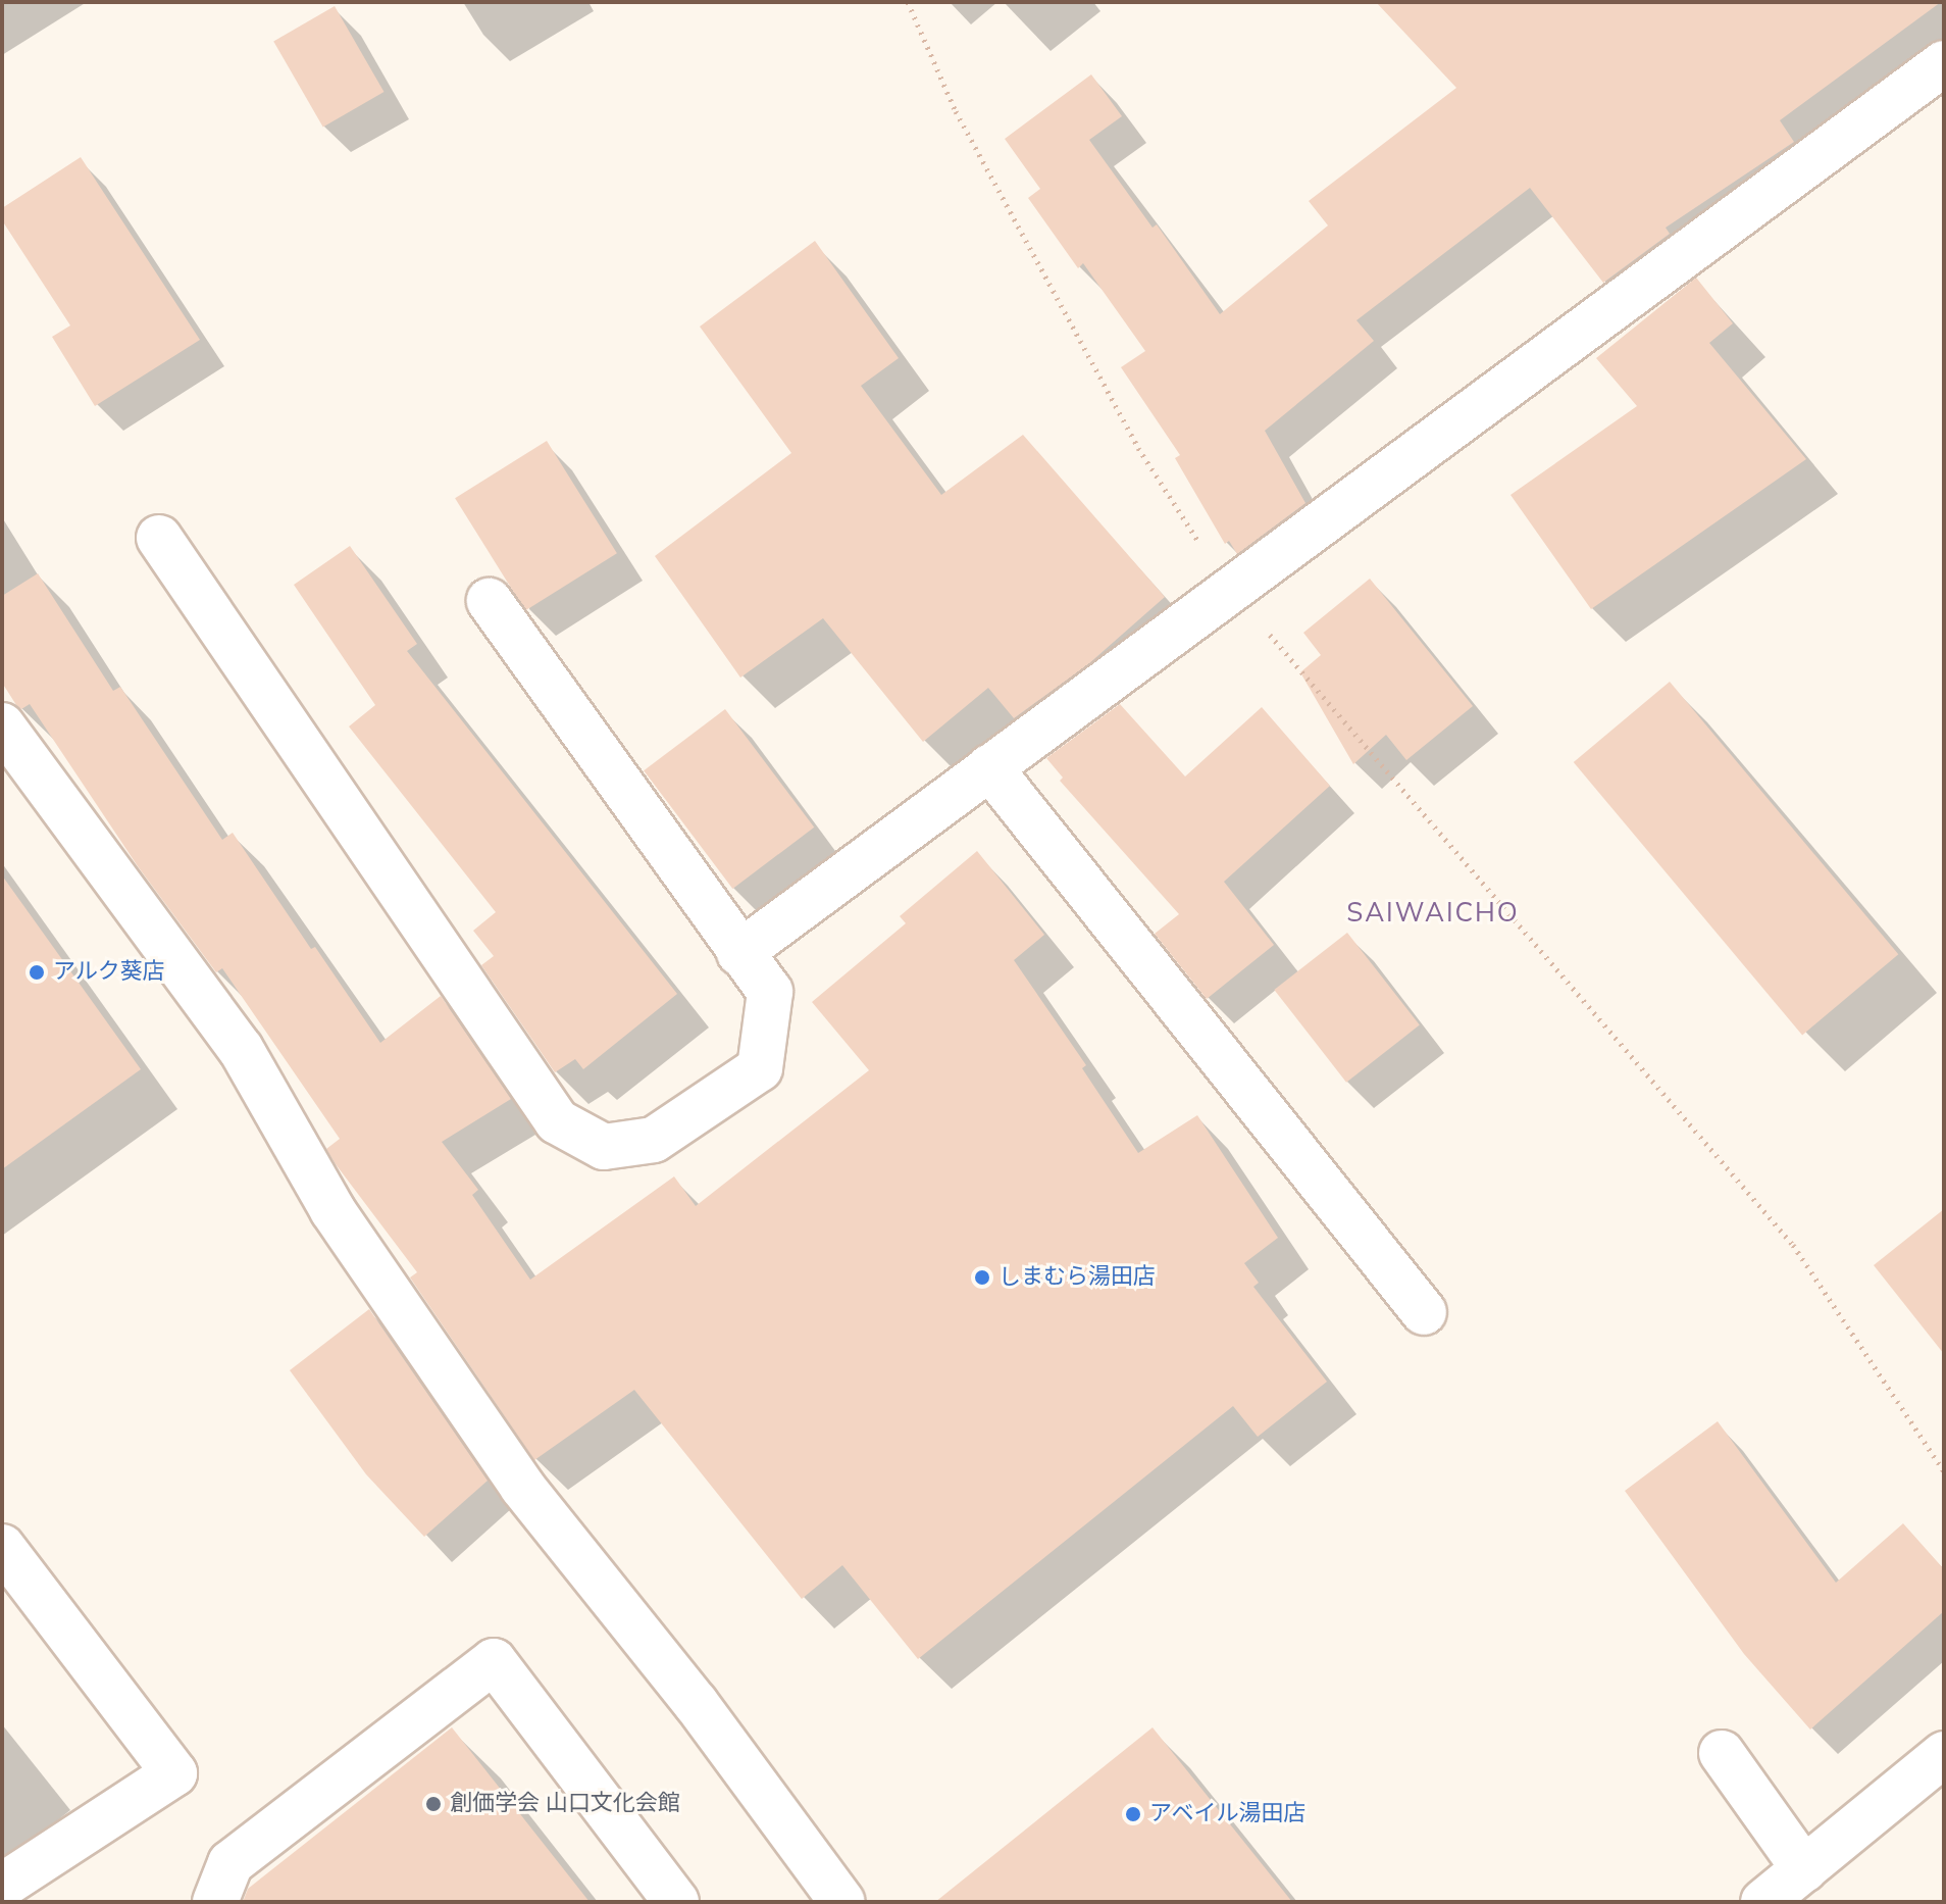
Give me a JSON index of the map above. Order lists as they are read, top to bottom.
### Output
{
  "districts": ["SAIWAICHO"],
  "places": [
    "アルク葵店",
    "しまむら湯田店",
    "創価学会 山口文化会館",
    "アベイル湯田店"
  ]
}
